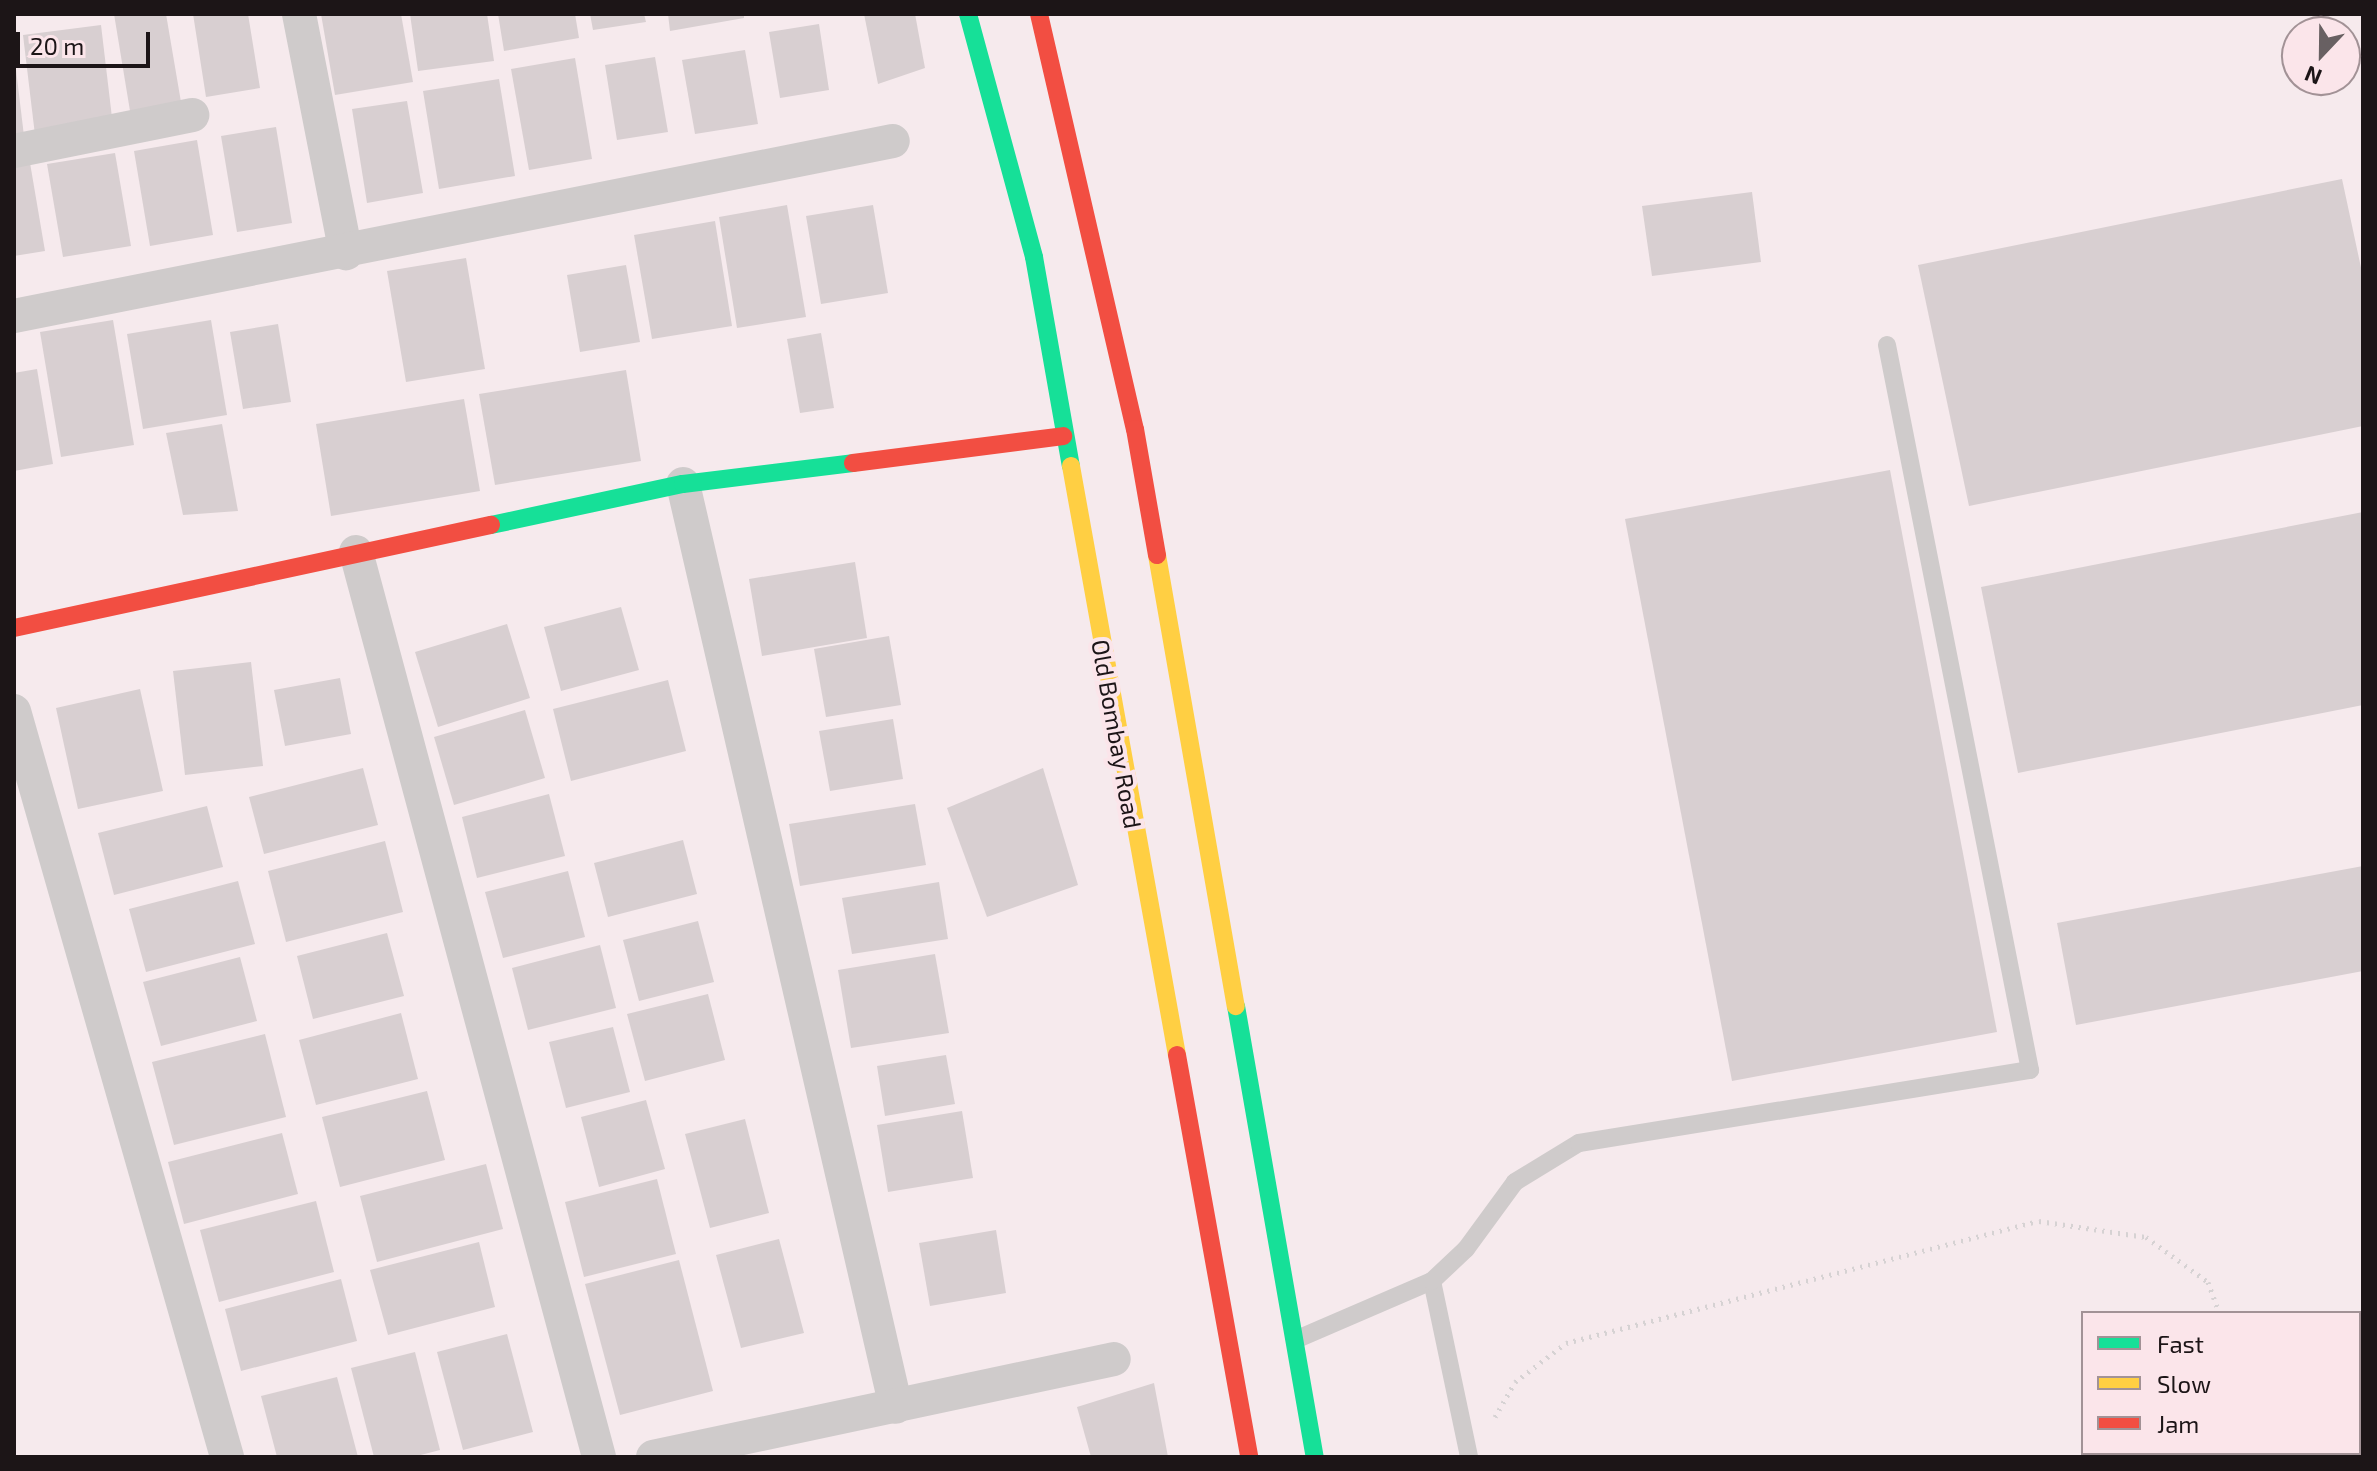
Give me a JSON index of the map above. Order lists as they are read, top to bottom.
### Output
{
  "streets": {
    "main road": ["Old Bombay Road"]
  },
  "legend": ["Fast", "Slow", "Jam"],
  "scale_bar": "20 m",
  "north": "bottom"
}
